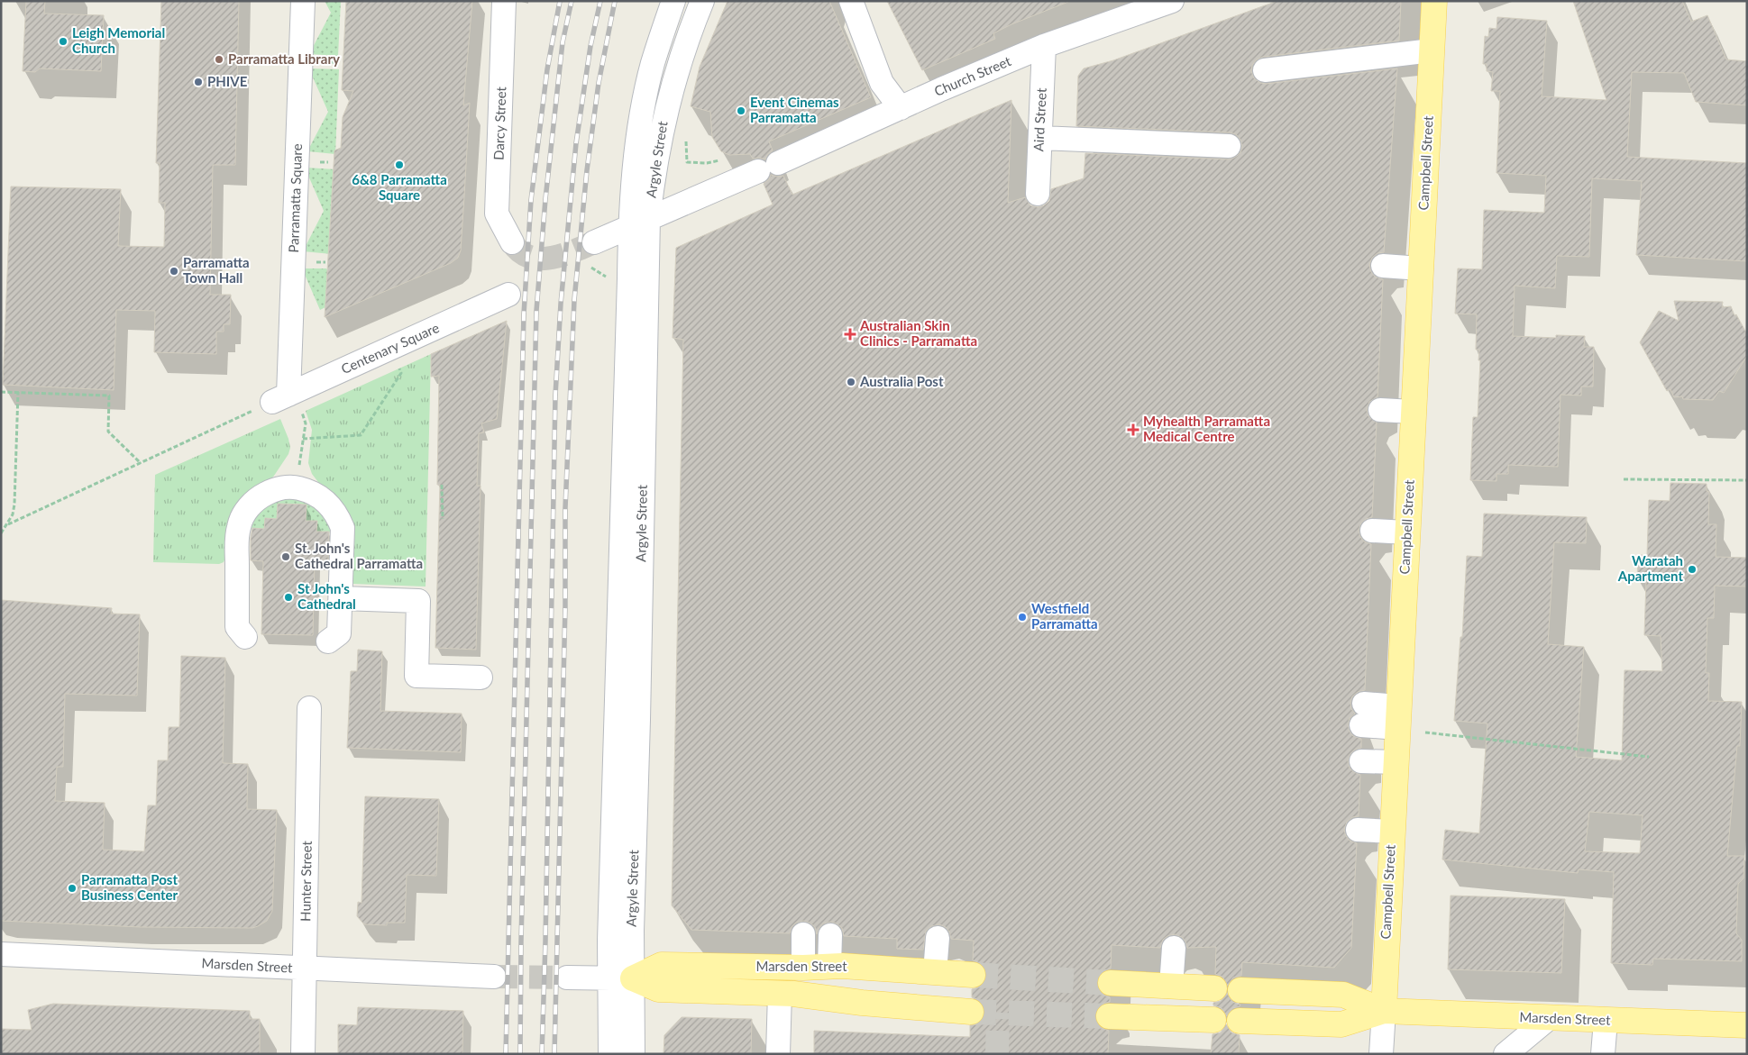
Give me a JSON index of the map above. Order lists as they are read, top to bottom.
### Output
{
  "streets": {
    "main road": ["Campbell Street", "Marsden Street"],
    "street": [
      "Church Street",
      "Aird Street",
      "Darcy Street",
      "Argyle Street",
      "Parramatta Square",
      "Centenary Square",
      "Hunter Street"
    ]
  },
  "crossings": [
    ["Church Street", "Aird Street"],
    ["Church Street", "Argyle Street"],
    ["Argyle Street", "Marsden Street"],
    ["Campbell Street", "Marsden Street"],
    ["Parramatta Square", "Centenary Square"],
    ["Hunter Street", "Marsden Street"]
  ],
  "places": {
    "other": [
      "Leigh Memorial Church",
      "Parramatta Library",
      "PHIVE",
      "Event Cinemas Parramatta",
      "6&8 Parramatta Square",
      "Parramatta Town Hall",
      "Australia Post",
      "St. John's Cathedral Parramatta",
      "Waratah Apartment",
      "St John's Cathedral",
      "Westfield Parramatta",
      "Parramatta Post Business Center"
    ],
    "health": ["Australian Skin Clinics - Parramatta", "Myhealth Parramatta Medical Centre"]
  }
}
